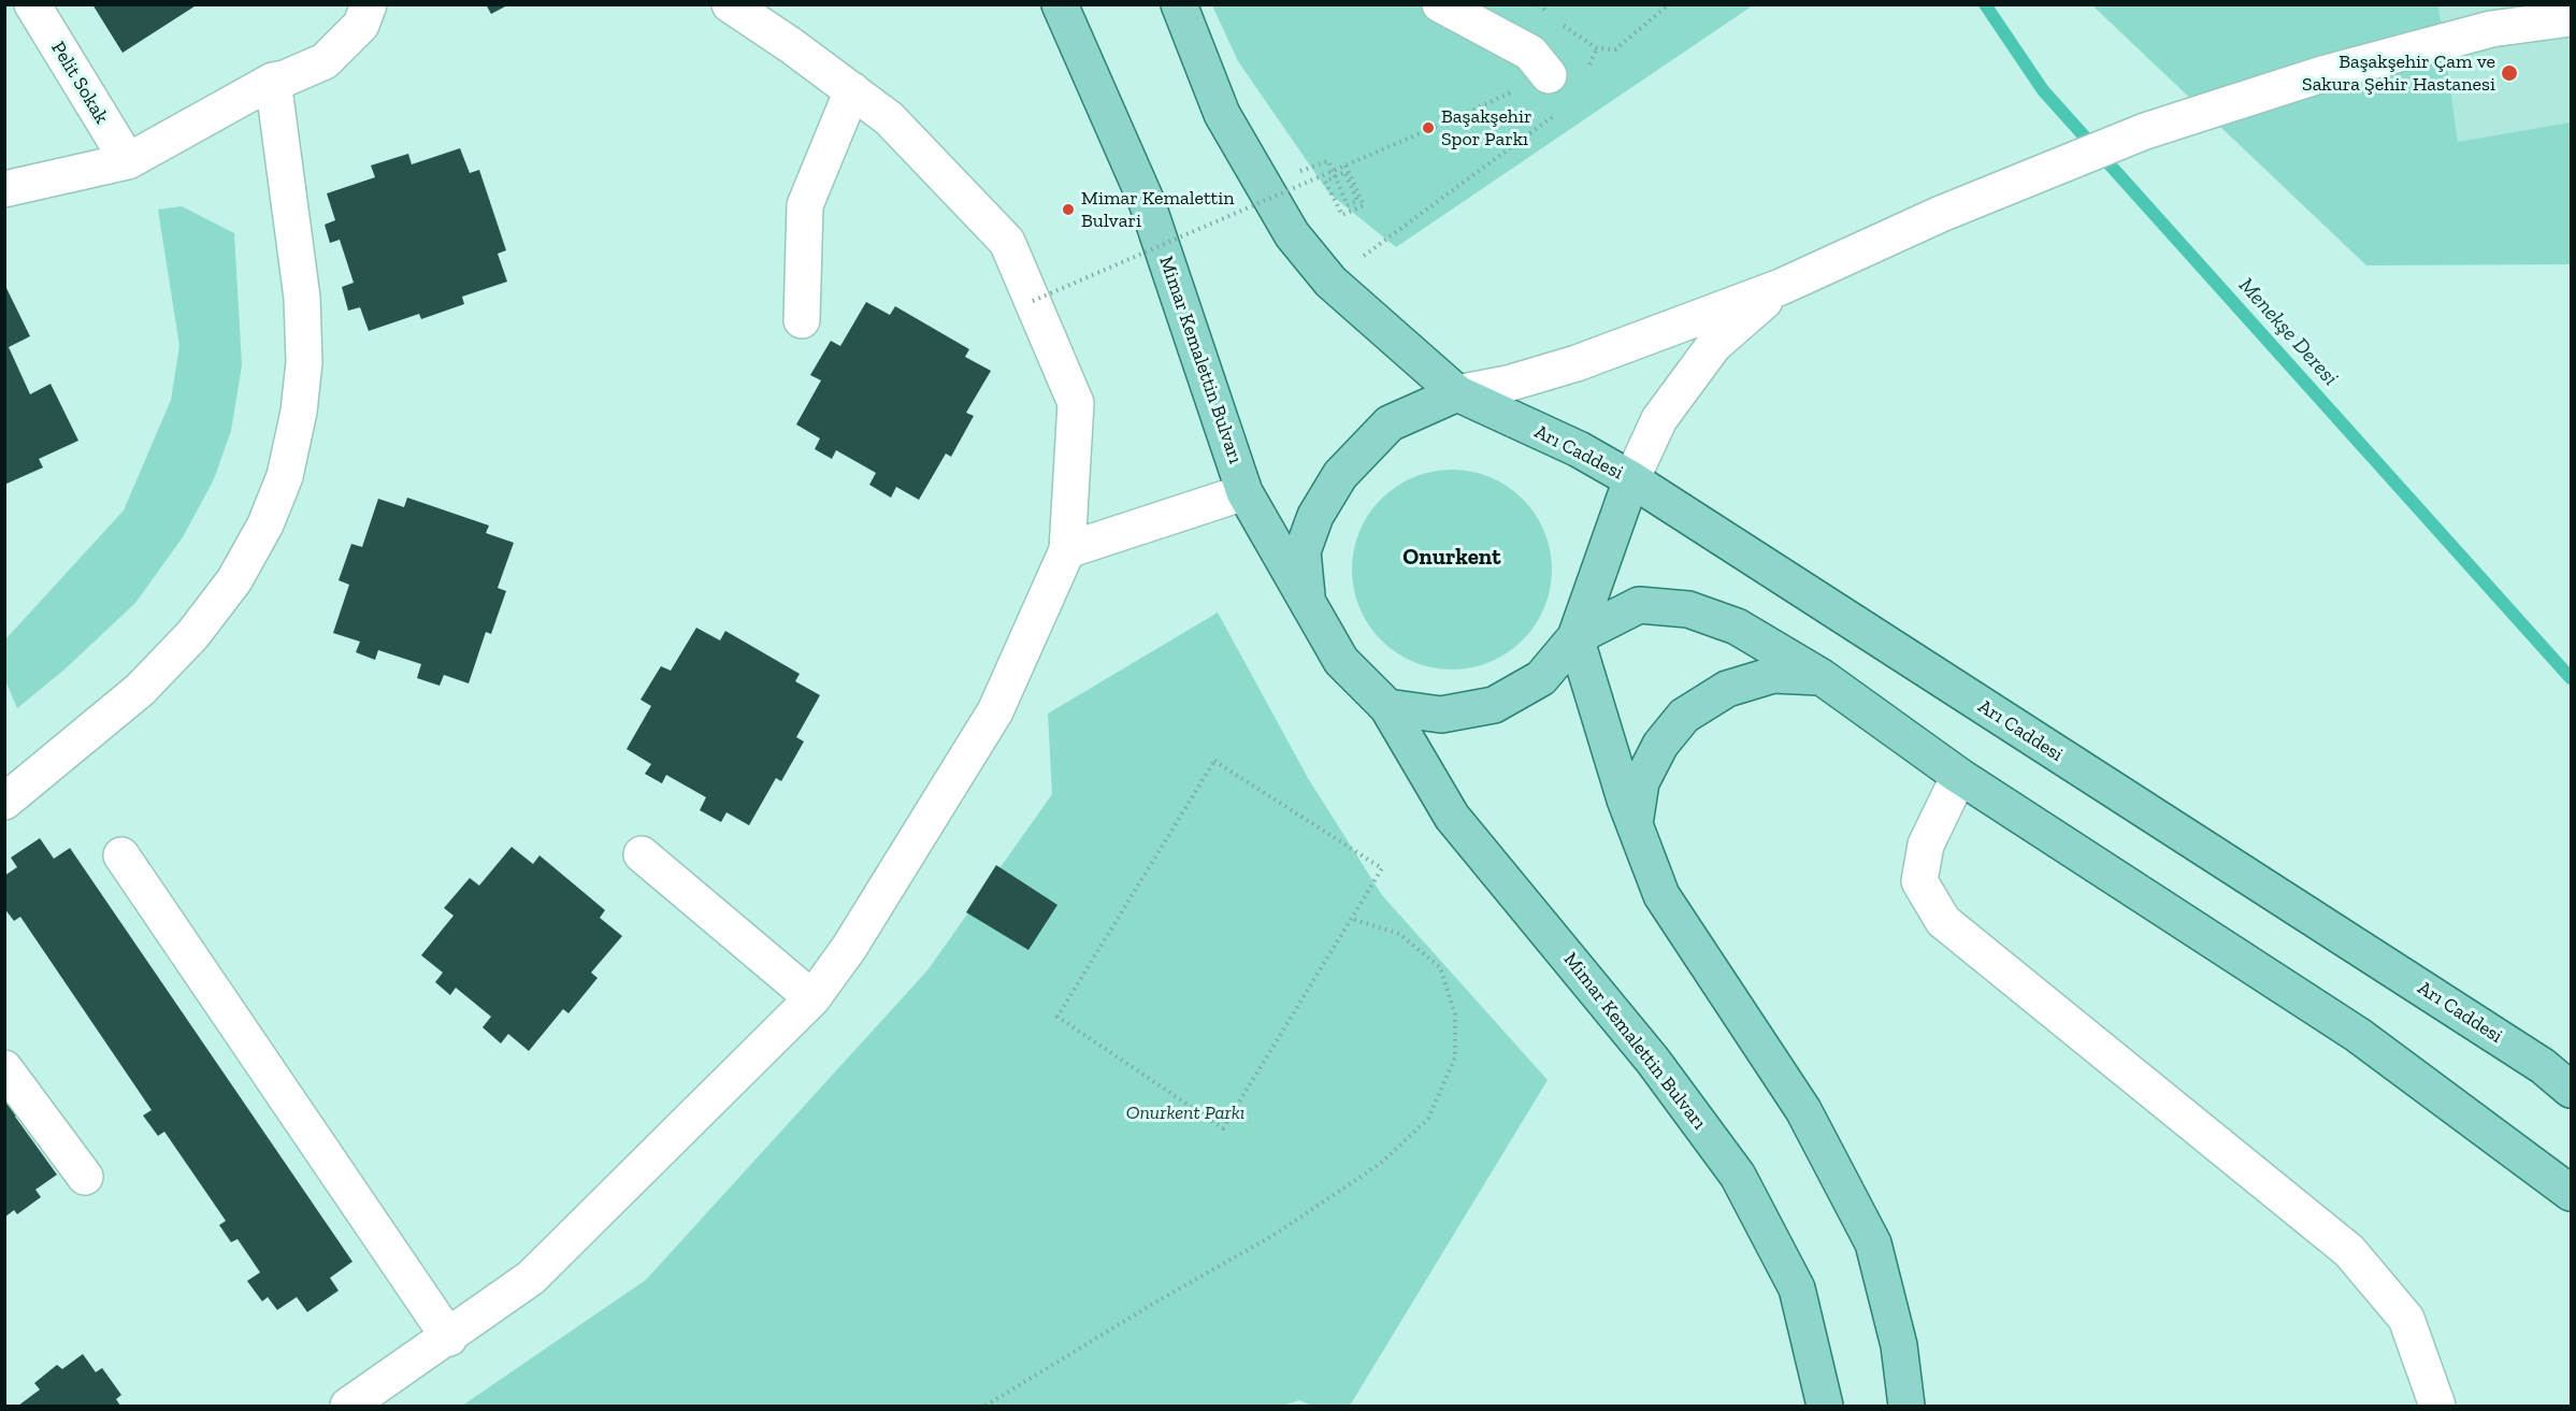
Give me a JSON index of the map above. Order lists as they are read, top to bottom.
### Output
{
  "streets": {
    "main road": ["Mimar Kemalettin Bulvarı", "Arı Caddesi"],
    "street": ["Pelit Sokak"]
  },
  "districts": ["Onurkent"],
  "water": ["Menekşe Deresi"],
  "parks": ["Onurkent Parkı"],
  "places": ["Başakşehir Çam ve Sakura Şehir Hastanesi", "Başakşehir Spor Parkı", "Mimar Kemalettin Bulvari"]
}
